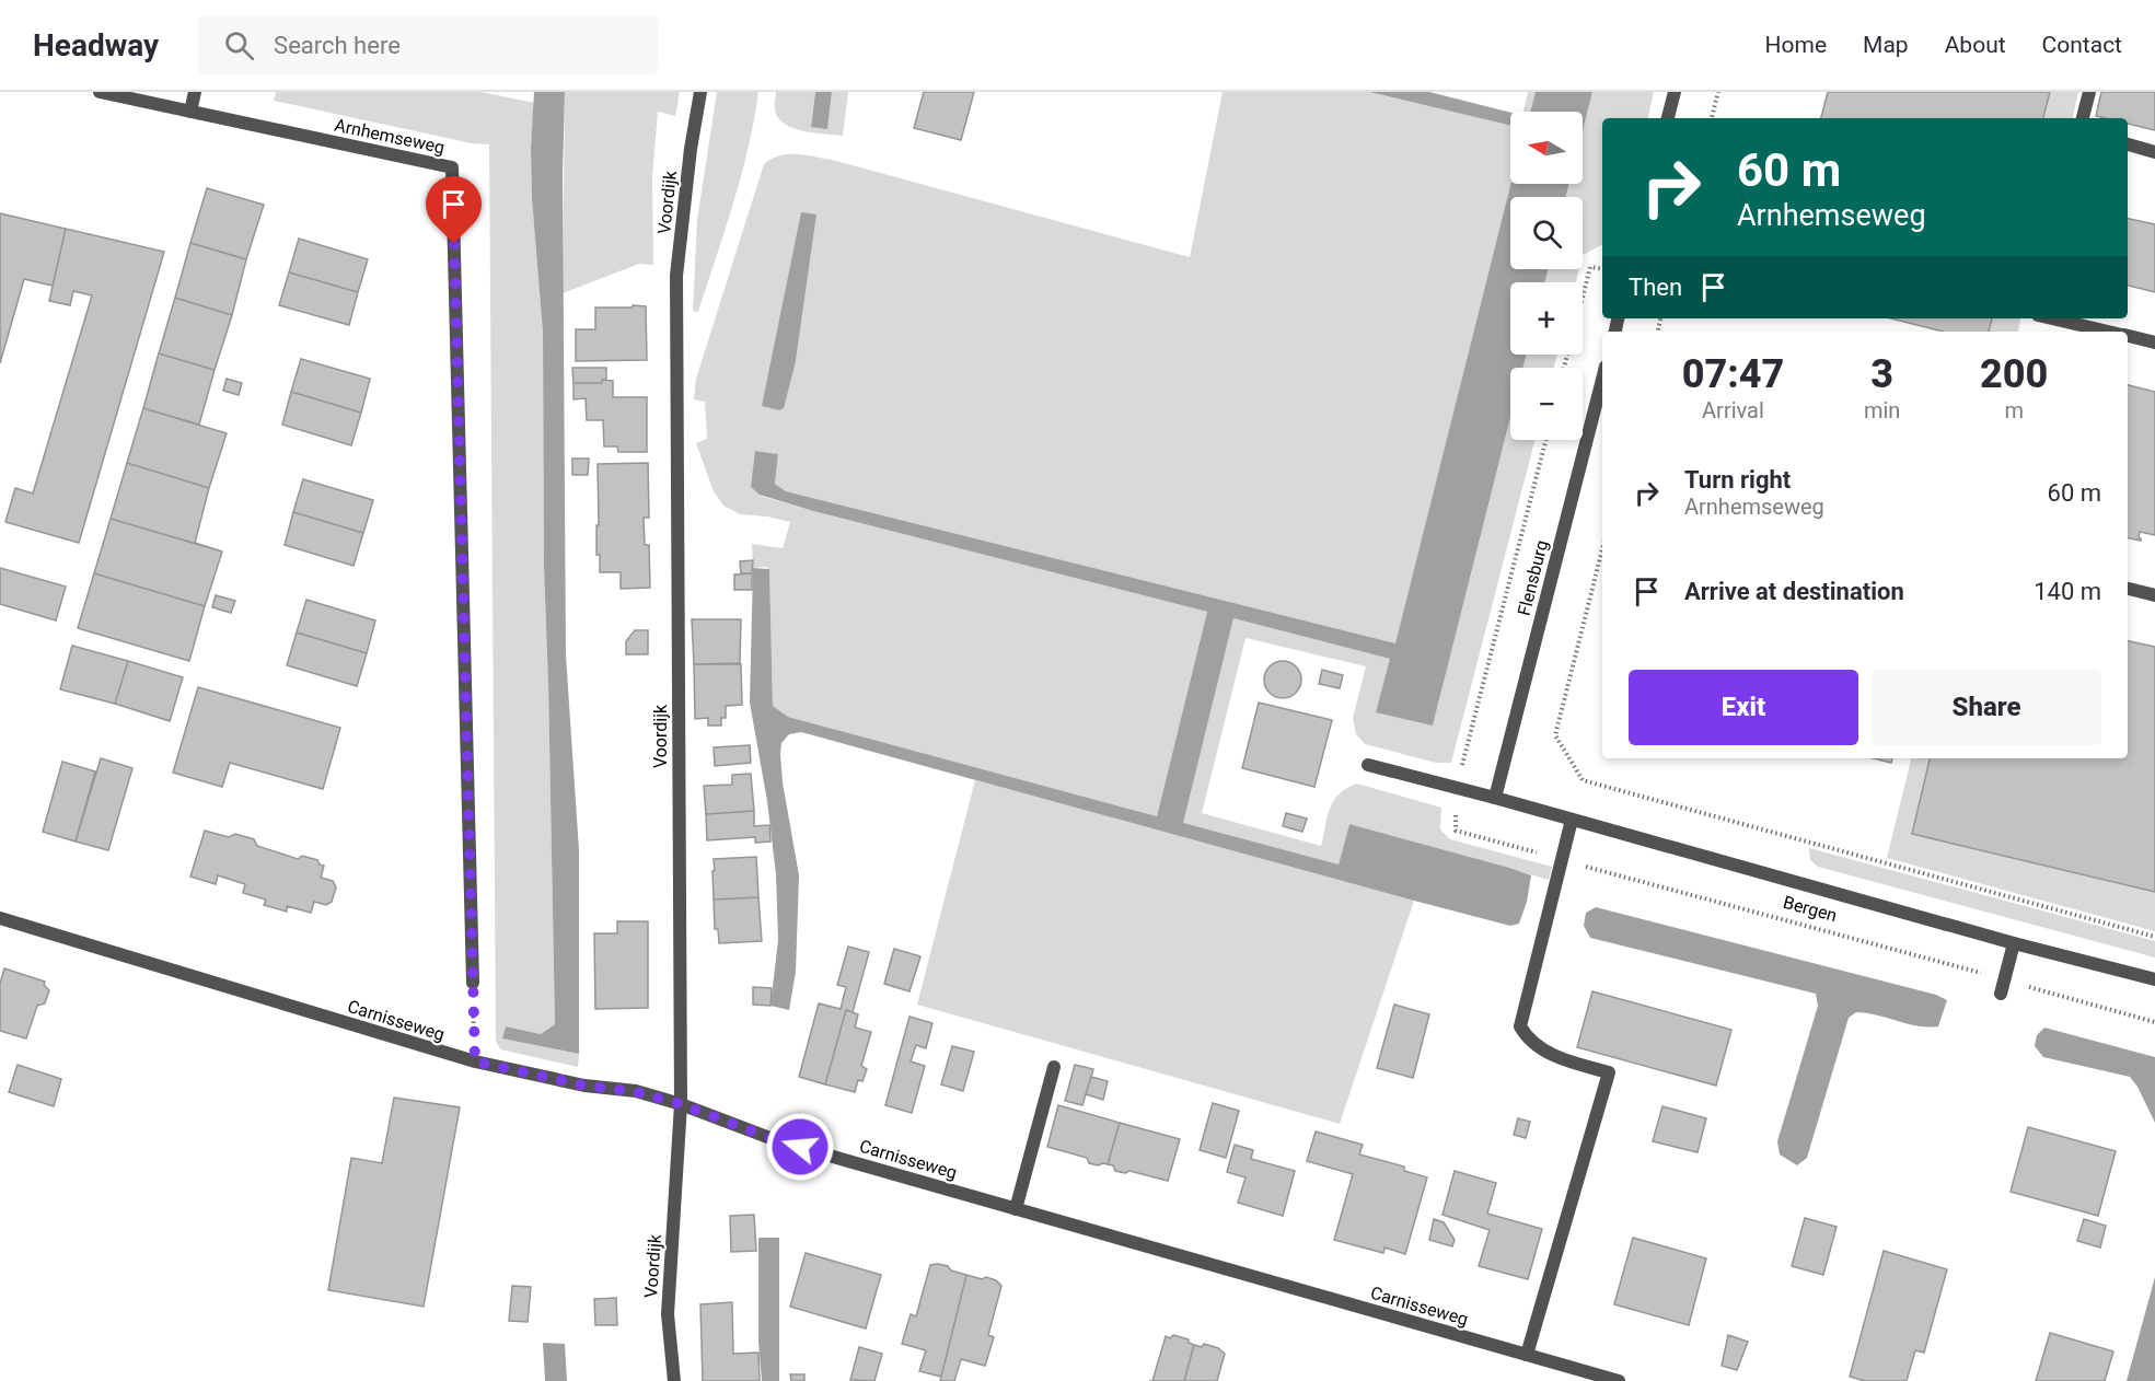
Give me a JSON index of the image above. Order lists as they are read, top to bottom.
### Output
{
  "streets": {
    "street": [
      "Arnhemseweg",
      "Voordijk",
      "Flensburg",
      "Bergen",
      "Carnisseweg"
    ]
  },
  "crossings": [
    ["Voordijk", "Carnisseweg"],
    ["Flensburg", "Bergen"]
  ],
  "north": "left",
  "page": {
    "header": "Headway",
    "search": "Search here",
    "nav": [
      "Home",
      "Map",
      "About",
      "Contact"
    ],
    "map_buttons": ["+", "−"],
    "turn": ["60 m", "Arnhemseweg"],
    "then": "Then",
    "eta": [
      "07:47",
      "Arrival",
      "3",
      "min",
      "200",
      "m"
    ],
    "list": [
      {
        "name": "Turn right",
        "note": "Arnhemseweg",
        "value": "60 m"
      },
      {
        "name": "Arrive at destination",
        "value": "140 m"
      }
    ],
    "buttons": ["Exit", "Share"]
  }
}
